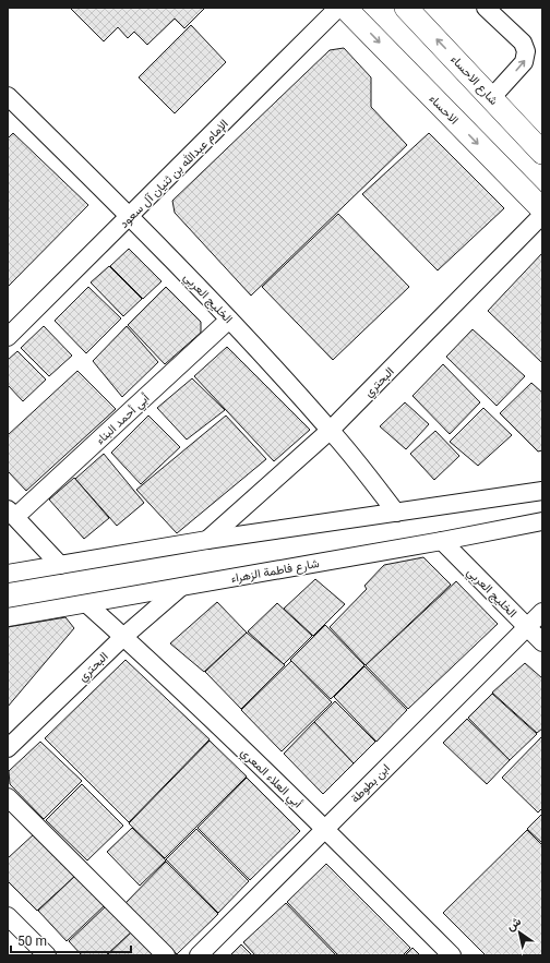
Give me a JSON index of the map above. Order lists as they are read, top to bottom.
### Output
{
  "streets": {
    "main road": ["شارع الاحساء", "الاحساء"],
    "street": [
      "الإمام عبدالله بن ثنيان آل سعود",
      "الخليج العربي",
      "البحتري",
      "أبي أحمد البناء",
      "شارع فاطمة الزهراء",
      "أبي العلاء المعري",
      "ابن بطوطة"
    ]
  },
  "crossings": [
    ["الإمام عبدالله بن ثنيان آل سعود", "الخليج العربي"],
    ["الخليج العربي", "البحتري"],
    ["الخليج العربي", "أبي أحمد البناء"],
    ["الخليج العربي", "شارع فاطمة الزهراء"],
    ["الخليج العربي", "ابن بطوطة"],
    ["البحتري", "شارع فاطمة الزهراء"],
    ["البحتري", "أبي العلاء المعري"],
    ["شارع فاطمة الزهراء", "أبي العلاء المعري"],
    ["أبي العلاء المعري", "ابن بطوطة"]
  ],
  "one_way": ["شارع الاحساء", "الاحساء"],
  "scale_bar": "50 m",
  "north": "top left"
}
